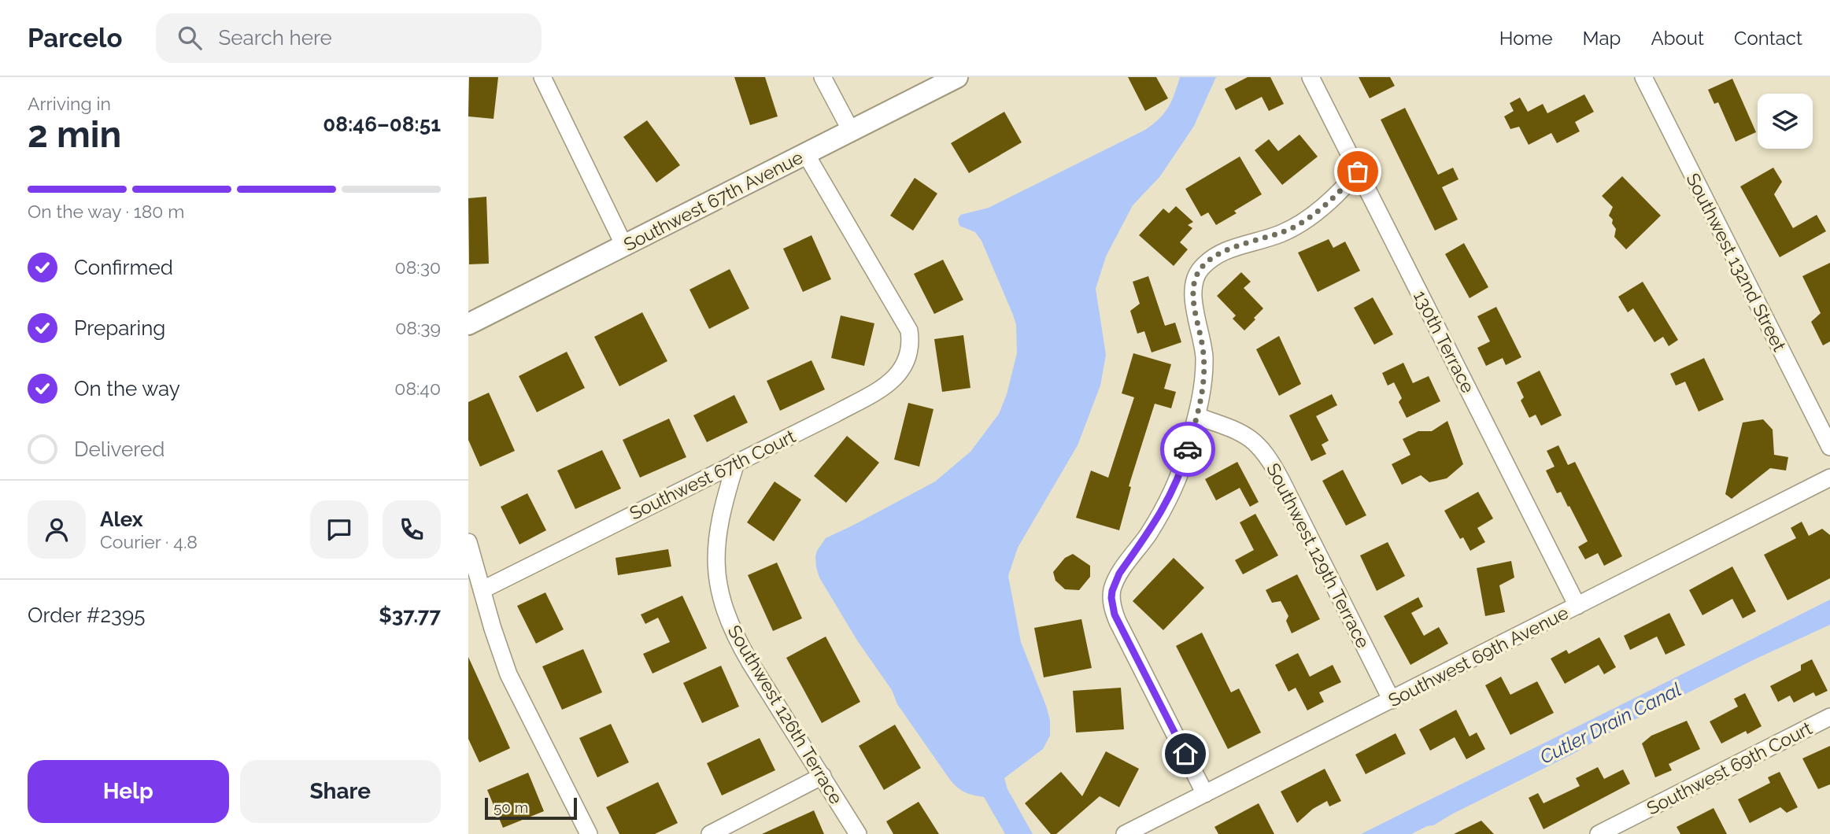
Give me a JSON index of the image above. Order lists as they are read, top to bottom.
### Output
{
  "streets": {
    "main road": ["Southwest 67th Avenue"],
    "street": [
      "Southwest 132nd Street",
      "130th Terrace",
      "Southwest 67th Court",
      "Southwest 129th Terrace",
      "Southwest 69th Avenue",
      "Southwest 126th Terrace",
      "Southwest 69th Court"
    ]
  },
  "crossings": [
    ["Southwest 67th Avenue", "Southwest 67th Court"],
    ["130th Terrace", "Southwest 69th Avenue"],
    ["Southwest 67th Court", "Southwest 126th Terrace"],
    ["Southwest 129th Terrace", "Southwest 69th Avenue"]
  ],
  "water": ["Cutler Drain Canal"],
  "scale_bar": "50 m",
  "page": {
    "header": "Parcelo",
    "search": "Search here",
    "nav": [
      "Home",
      "Map",
      "About",
      "Contact"
    ],
    "heading": ["2 min", "Arriving in", "08:46–08:51"],
    "panel": [
      "Alex",
      "Courier · 4.8",
      "Order #2395",
      "$37.77"
    ],
    "bar": "On the way · 180 m",
    "list": [
      ["Confirmed", "08:30"],
      ["Preparing", "08:39"],
      ["On the way", "08:40"],
      "Delivered"
    ],
    "buttons": ["Help", "Share"],
    "scale": "50 m"
  }
}
